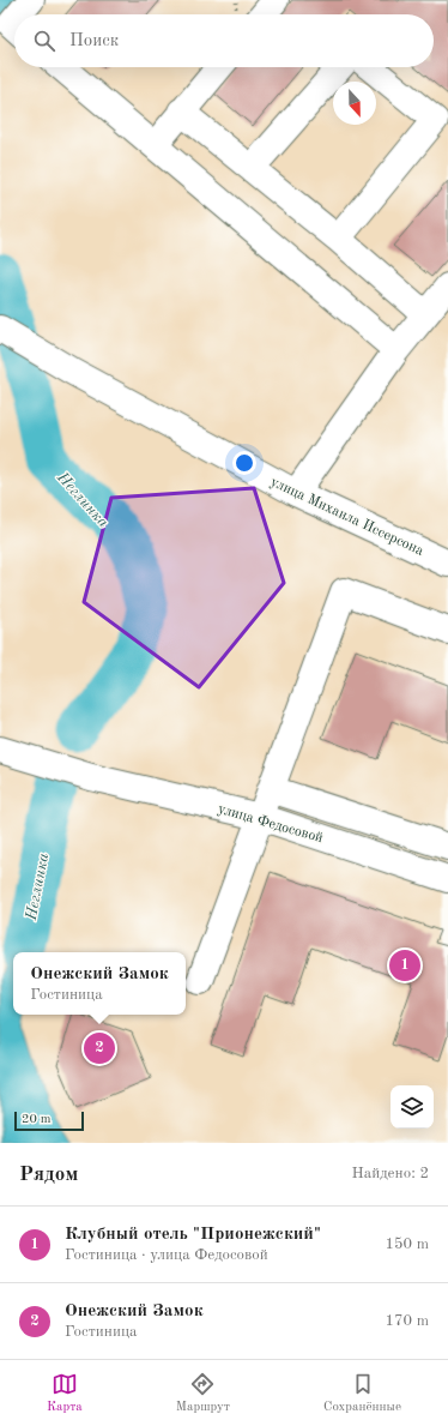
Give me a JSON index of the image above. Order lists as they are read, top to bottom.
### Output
{
  "streets": {
    "main road": ["улица Михаила Иссерсона", "улица Федосовой"]
  },
  "water": ["Неглинка"],
  "scale_bar": "20 m",
  "north": "bottom",
  "page": {
    "search": "Поиск",
    "pins": ["1", "2"],
    "popup": ["Онежский Замок", "Гостиница"],
    "scale": "20 m",
    "heading": ["Рядом", "Найдено: 2"],
    "list": [
      {
        "mark": "1",
        "name": "Клубный отель \"Прионежский\"",
        "note": "Гостиница · улица Федосовой",
        "value": "150 m"
      },
      {
        "mark": "2",
        "name": "Онежский Замок",
        "note": "Гостиница",
        "value": "170 m"
      }
    ],
    "nav": ["Карта", "Маршрут", "Сохранённые"]
  }
}
